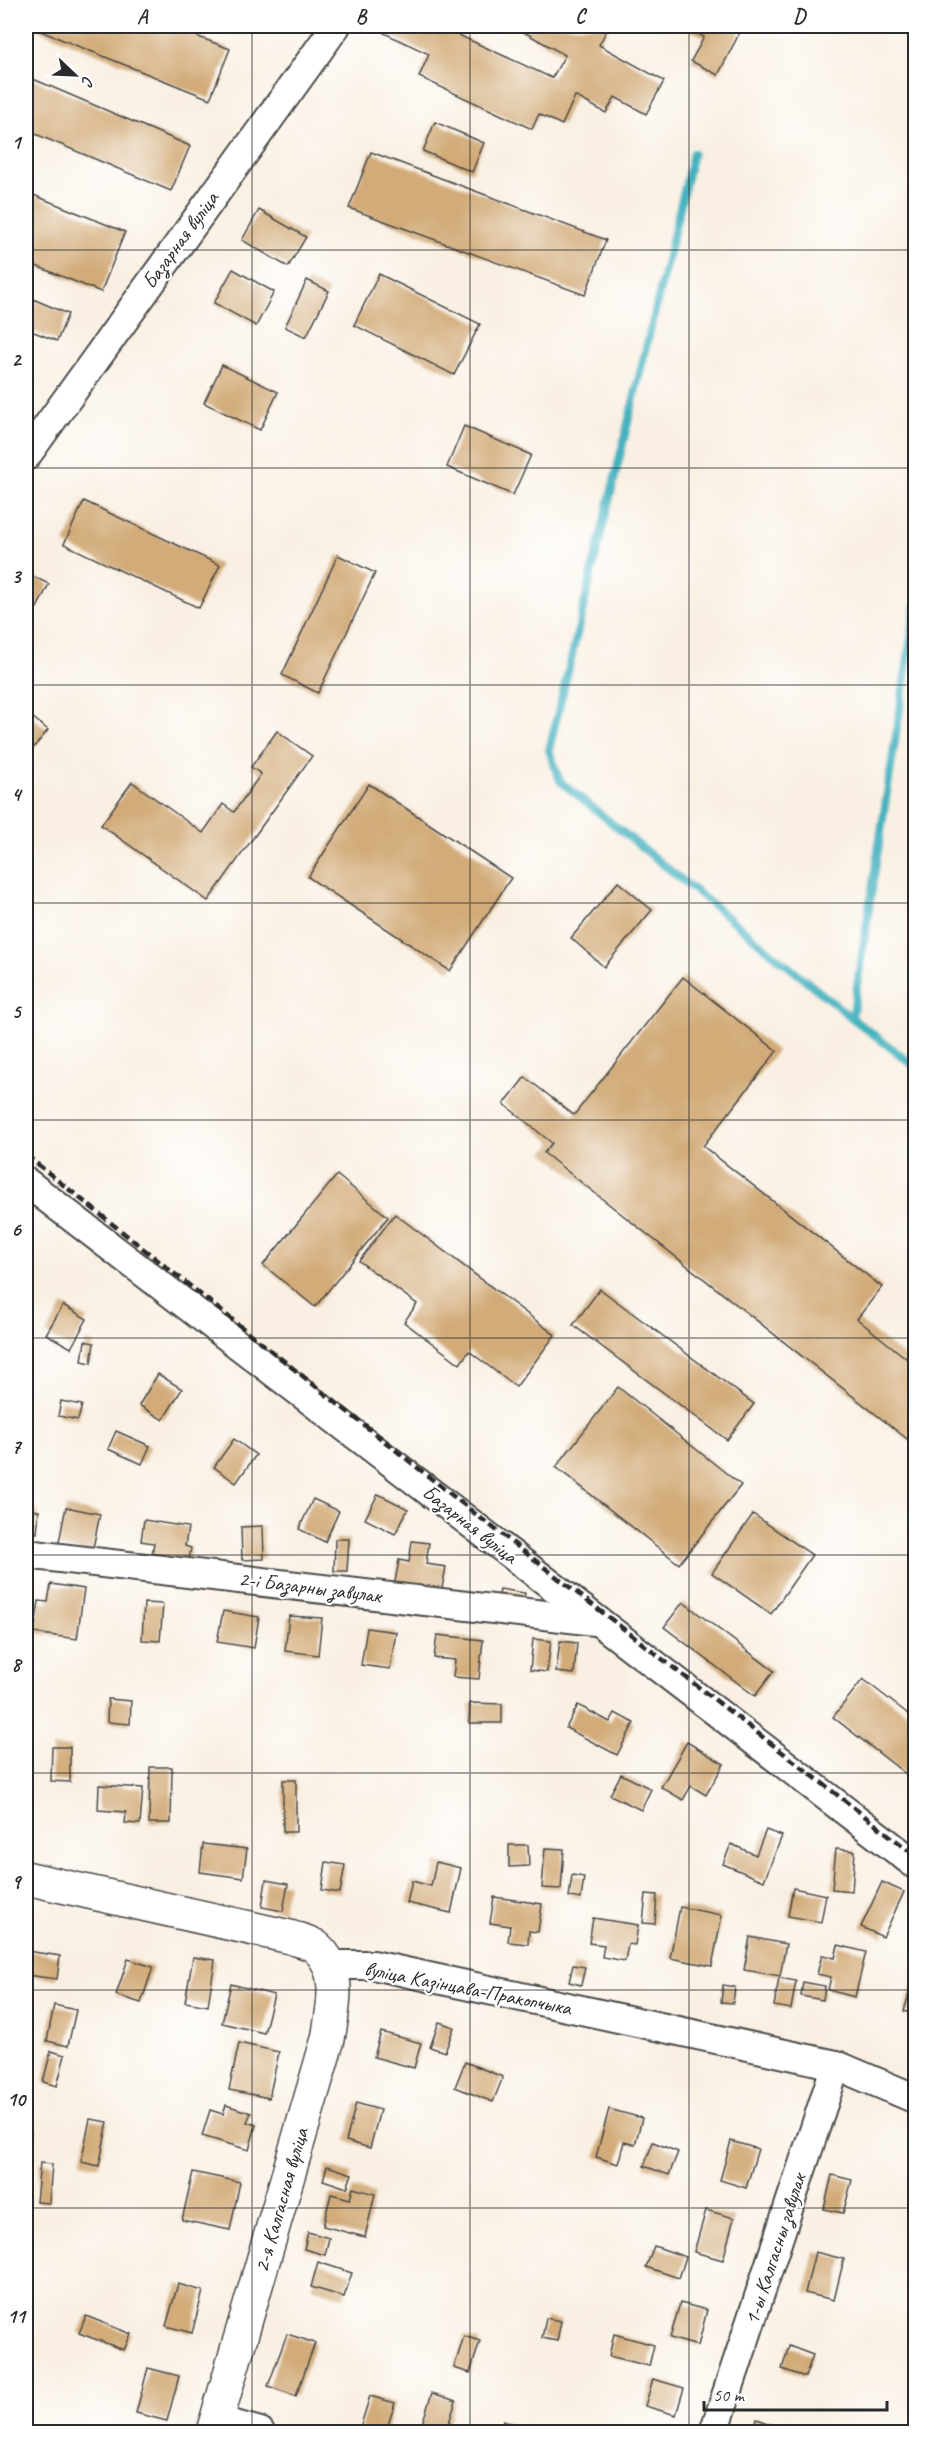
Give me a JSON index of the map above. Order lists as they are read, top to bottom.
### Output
{
  "streets": {
    "street": [
      "Базарная вуліца",
      "2-і Базарны завулак",
      "вуліца Казінцава-Пракопчыка",
      "2-я Калгасная вуліца",
      "1-ы Калгасны завулак"
    ]
  },
  "crossings": [
    ["Базарная вуліца", "2-і Базарны завулак"],
    ["вуліца Казінцава-Пракопчыка", "2-я Калгасная вуліца"],
    ["вуліца Казінцава-Пракопчыка", "1-ы Калгасны завулак"]
  ],
  "scale_bar": "50 m",
  "north": "bottom right",
  "grid": {
    "columns": [
      "A",
      "B",
      "C",
      "D"
    ],
    "rows": [
      "1",
      "2",
      "3",
      "4",
      "5",
      "6",
      "7",
      "8",
      "9",
      "10",
      "11"
    ]
  }
}
